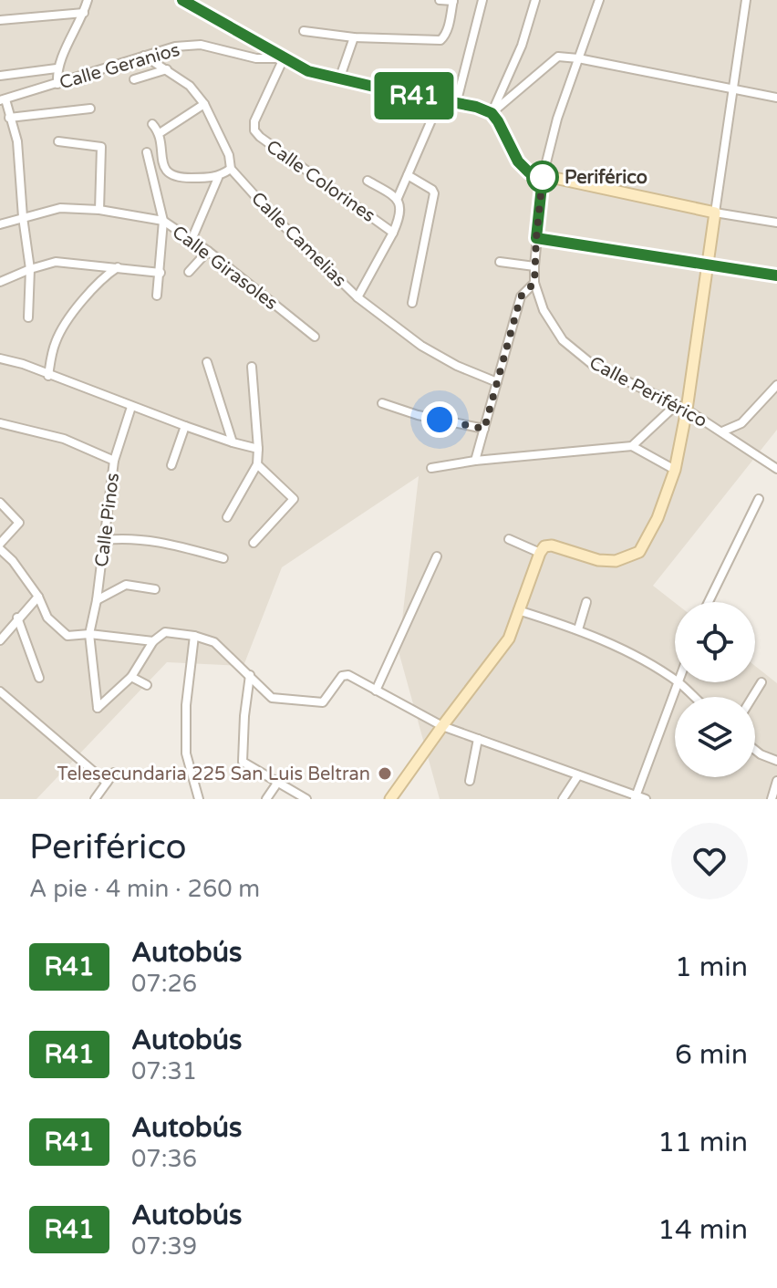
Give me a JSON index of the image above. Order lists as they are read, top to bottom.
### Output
{
  "streets": {
    "street": [
      "Calle Geranios",
      "Calle Colorines",
      "Calle Camelias",
      "Calle Girasoles",
      "Calle Periférico",
      "Calle Pinos"
    ]
  },
  "crossings": [
    ["Calle Geranios", "Calle Colorines"],
    ["Calle Geranios", "Calle Camelias"],
    ["Calle Colorines", "Calle Camelias"]
  ],
  "places": ["Periférico", "Telesecundaria 225 San Luis Beltran"],
  "lines": ["bus line R41"],
  "page": {
    "on_map": "R41",
    "heading": ["Periférico", "A pie · 4 min · 260 m"],
    "list": [
      {
        "mark": "R41",
        "name": "Autobús",
        "note": "07:26",
        "value": "1 min"
      },
      {
        "mark": "R41",
        "name": "Autobús",
        "note": "07:31",
        "value": "6 min"
      },
      {
        "mark": "R41",
        "name": "Autobús",
        "note": "07:36",
        "value": "11 min"
      },
      {
        "mark": "R41",
        "name": "Autobús",
        "note": "07:39",
        "value": "14 min"
      }
    ]
  }
}
